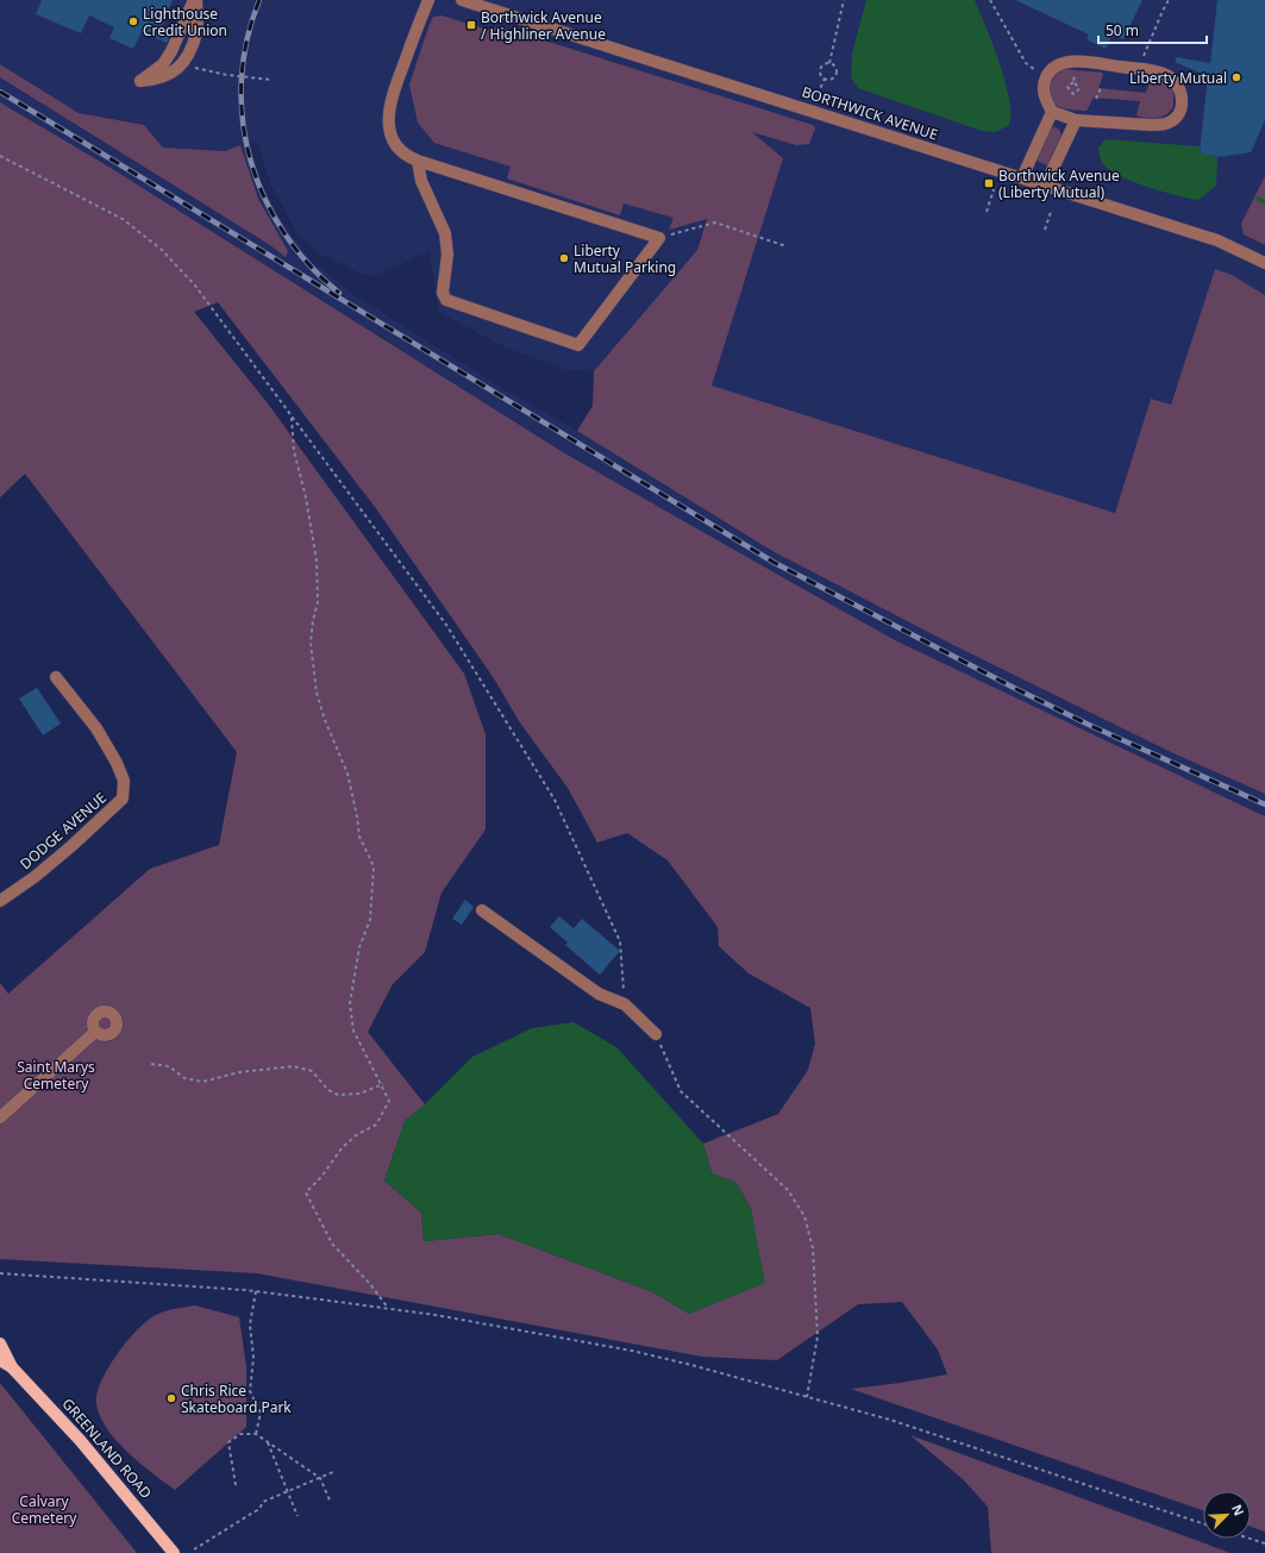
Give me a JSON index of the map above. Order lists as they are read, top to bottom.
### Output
{
  "streets": {
    "main road": ["GREENLAND ROAD"],
    "street": ["BORTHWICK AVENUE", "DODGE AVENUE"]
  },
  "parks": ["Saint Marys Cemetery", "Calvary Cemetery"],
  "places": {
    "other": [
      "Lighthouse Credit Union",
      "Liberty Mutual",
      "Liberty Mutual Parking",
      "Chris Rice Skateboard Park"
    ],
    "transit": ["Borthwick Avenue / Highliner Avenue", "Borthwick Avenue (Liberty Mutual)"]
  },
  "scale_bar": "50 m",
  "north": "top right"
}
